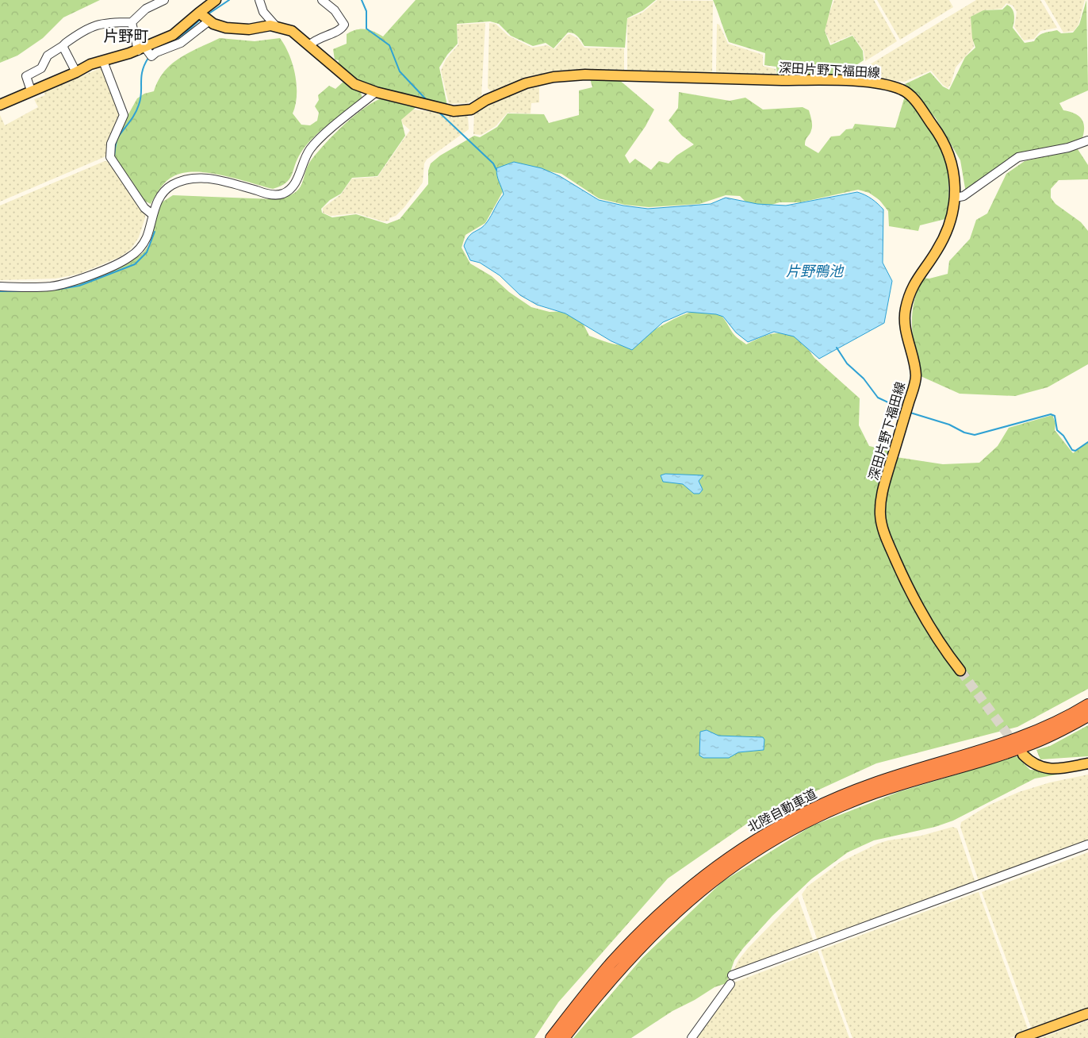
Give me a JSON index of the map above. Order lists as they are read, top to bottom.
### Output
{
  "streets": {
    "highway": ["北陸自動車道"],
    "main road": ["深田片野下福田線"]
  },
  "districts": ["片野町"],
  "water": ["片野鴨池"]
}
